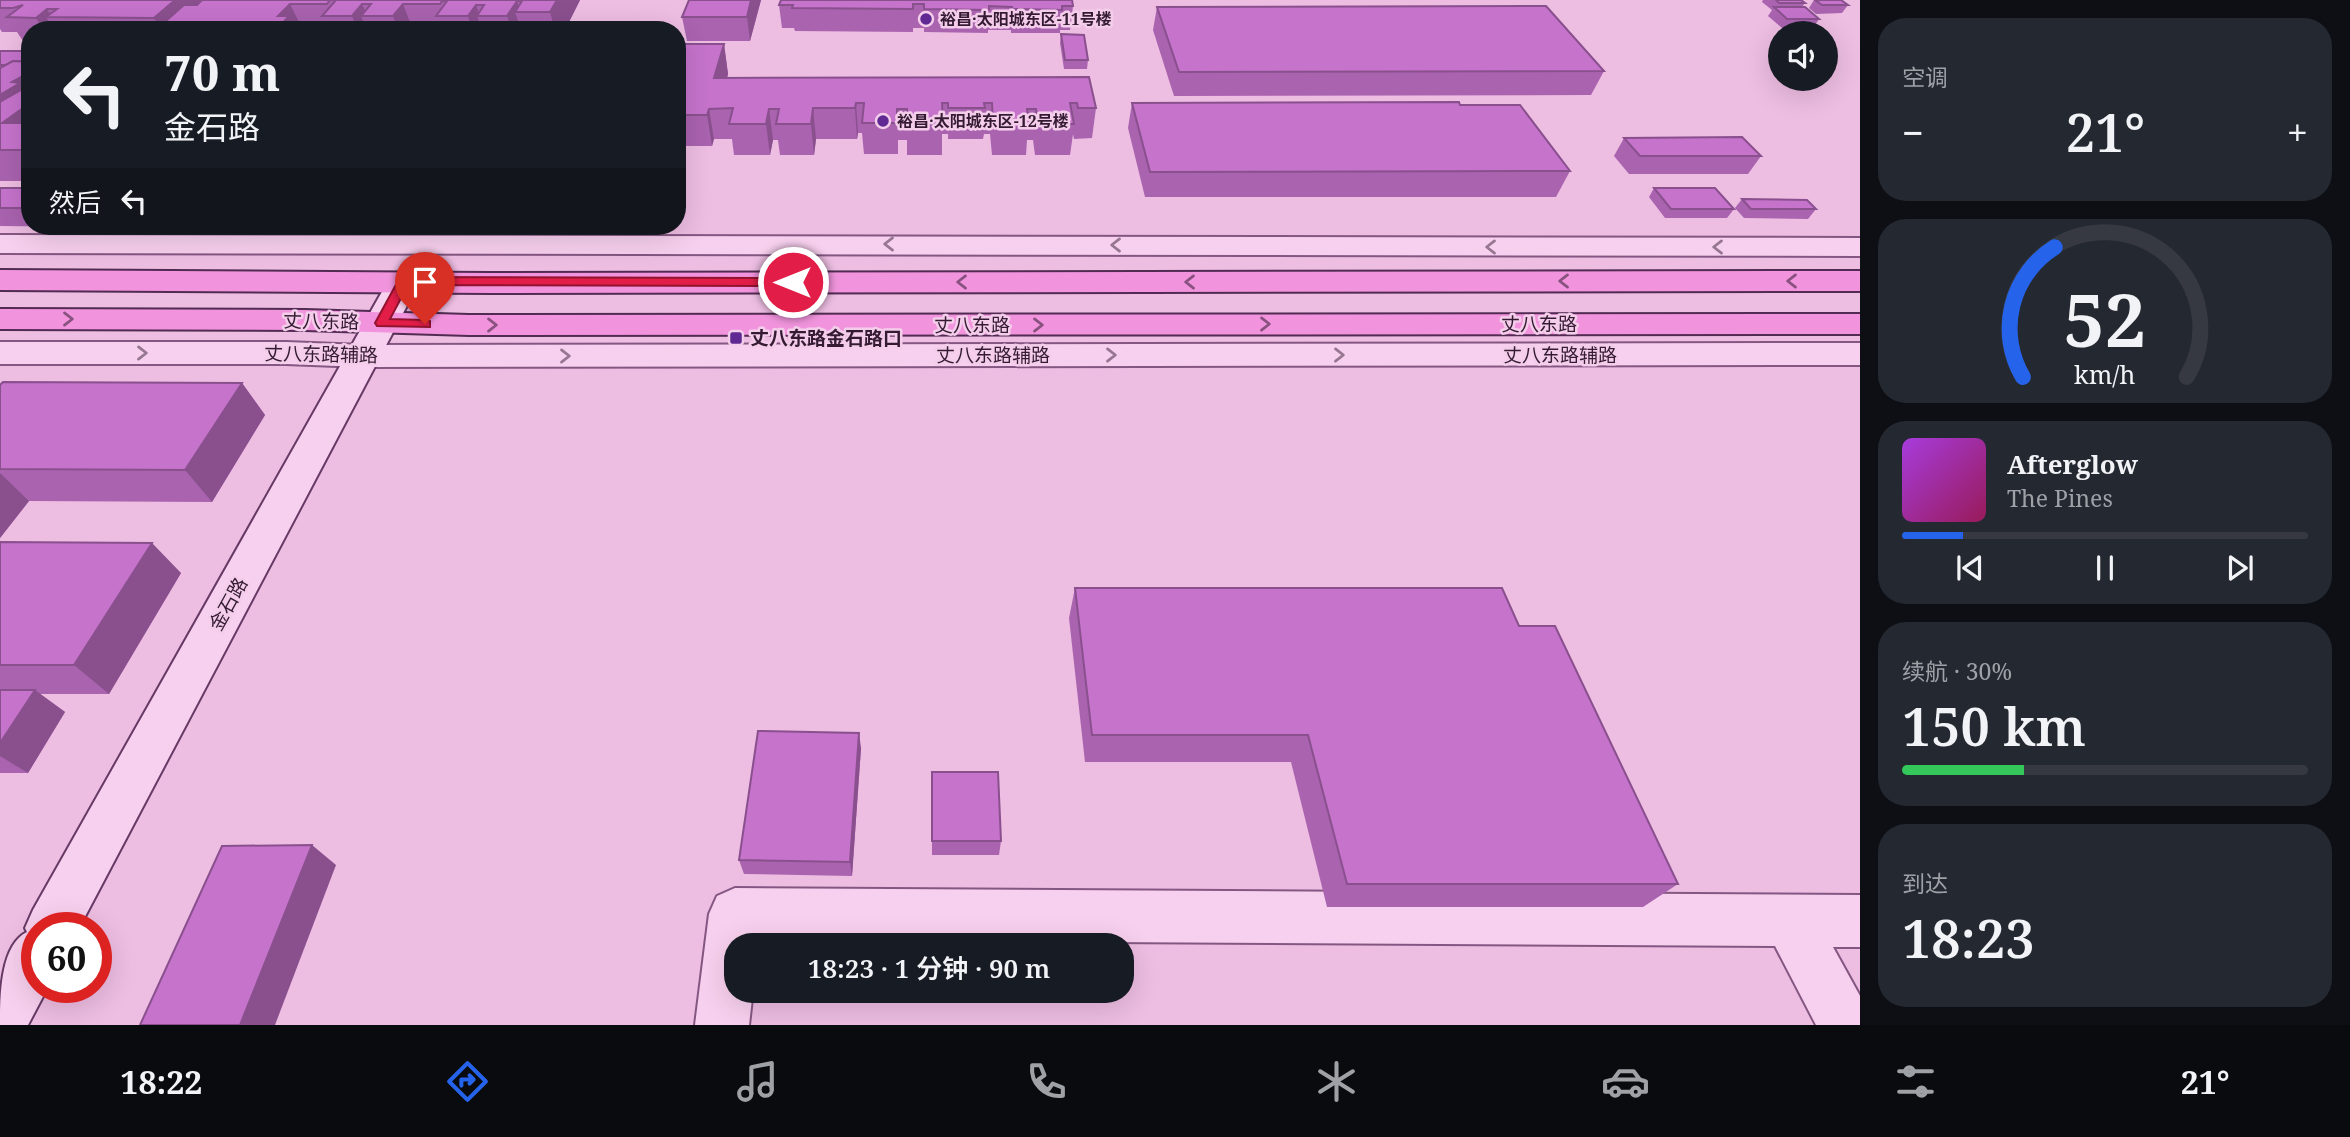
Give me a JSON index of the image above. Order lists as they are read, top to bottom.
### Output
{
  "streets": {
    "main road": ["丈八东路"],
    "street": ["丈八东路辅路", "金石路"]
  },
  "crossings": [
    ["丈八东路", "丈八东路辅路"],
    ["丈八东路", "金石路"],
    ["丈八东路辅路", "金石路"]
  ],
  "places": {
    "other": ["裕昌·太阳城东区-11号楼", "裕昌·太阳城东区-12号楼"],
    "transit": ["丈八东路金石路口"]
  },
  "page": {
    "tile": [
      "空调",
      ["续航 · 30%", "150 km"],
      ["到达", "18:23"]
    ],
    "turn": ["70 m", "金石路"],
    "heat": ["−", "21°", "+"],
    "then": "然后",
    "song": ["Afterglow", "The Pines"],
    "limit": "60",
    "trip": "18:23 · 1 分钟 · 90 m",
    "tabs": ["18:22", "21°"],
    "gauge": ["52", "km/h"]
  }
}
